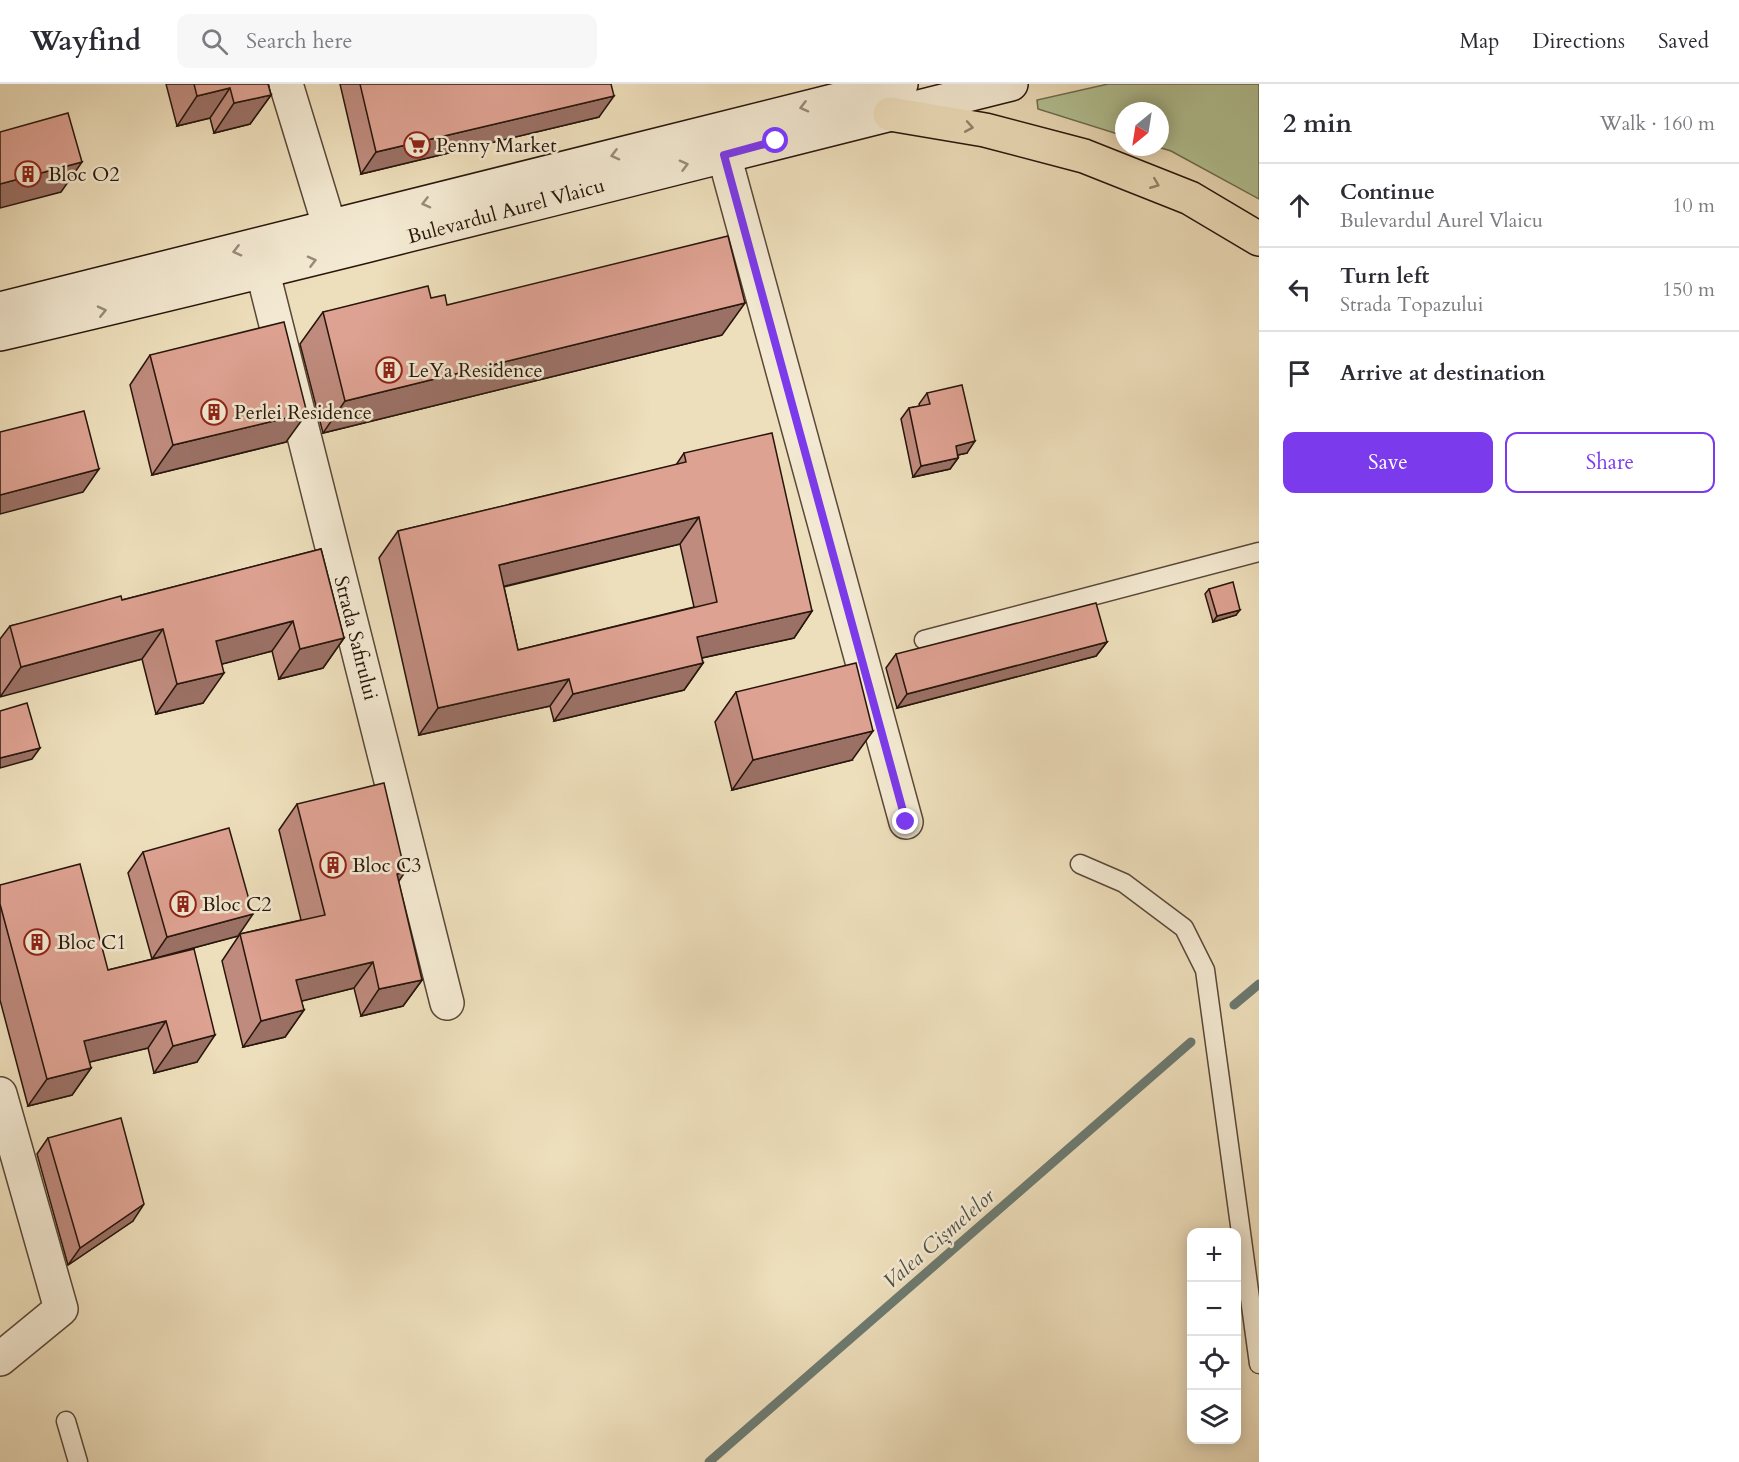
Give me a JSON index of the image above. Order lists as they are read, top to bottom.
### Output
{
  "streets": {
    "main road": ["Bulevardul Aurel Vlaicu", "Strada Safirului"]
  },
  "crossings": [
    ["Bulevardul Aurel Vlaicu", "Strada Safirului"]
  ],
  "water": ["Valea Cișmelelor"],
  "places": {
    "supermarket": ["Penny Market"],
    "building": [
      "Bloc O2",
      "LeYa Residence",
      "Perlei Residence",
      "Bloc C3",
      "Bloc C2",
      "Bloc C1"
    ]
  },
  "north": "bottom left",
  "page": {
    "header": "Wayfind",
    "search": "Search here",
    "nav": ["Map", "Directions", "Saved"],
    "heading": ["2 min", "Walk · 160 m"],
    "list": [
      ["Continue", "Bulevardul Aurel Vlaicu", "10 m"],
      ["Turn left", "Strada Topazului", "150 m"],
      "Arrive at destination"
    ],
    "buttons": ["Save", "Share"],
    "map_buttons": ["+", "−"]
  }
}
